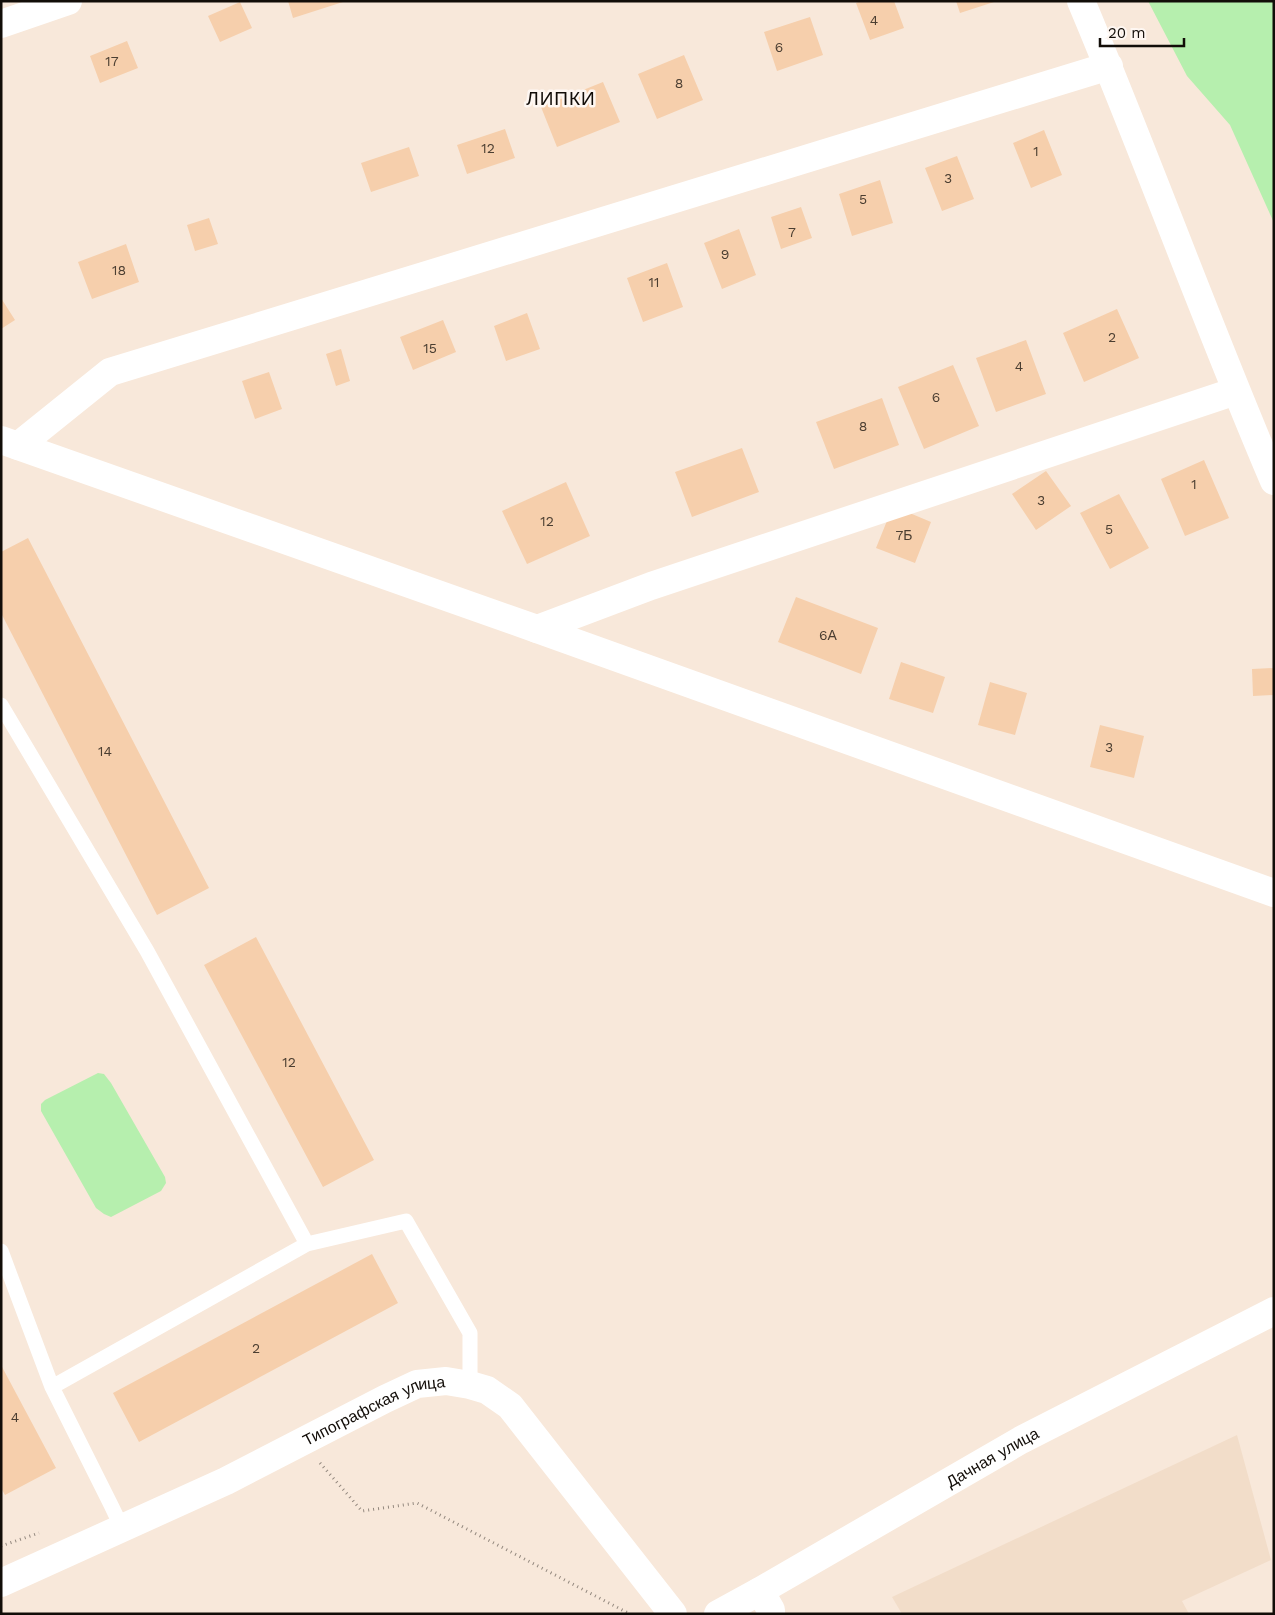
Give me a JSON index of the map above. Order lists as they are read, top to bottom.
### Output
{
  "streets": {
    "street": ["Типографская улица", "Дачная улица"]
  },
  "districts": ["ЛИПКИ"],
  "house_numbers": [
    "4",
    "6",
    "17",
    "8",
    "12",
    "1",
    "3",
    "5",
    "7",
    "9",
    "18",
    "11",
    "2",
    "15",
    "4",
    "6",
    "8",
    "1",
    "3",
    "12",
    "5",
    "7Б",
    "6А",
    "3",
    "14",
    "12",
    "2",
    "4"
  ],
  "scale_bar": "20 m"
}
